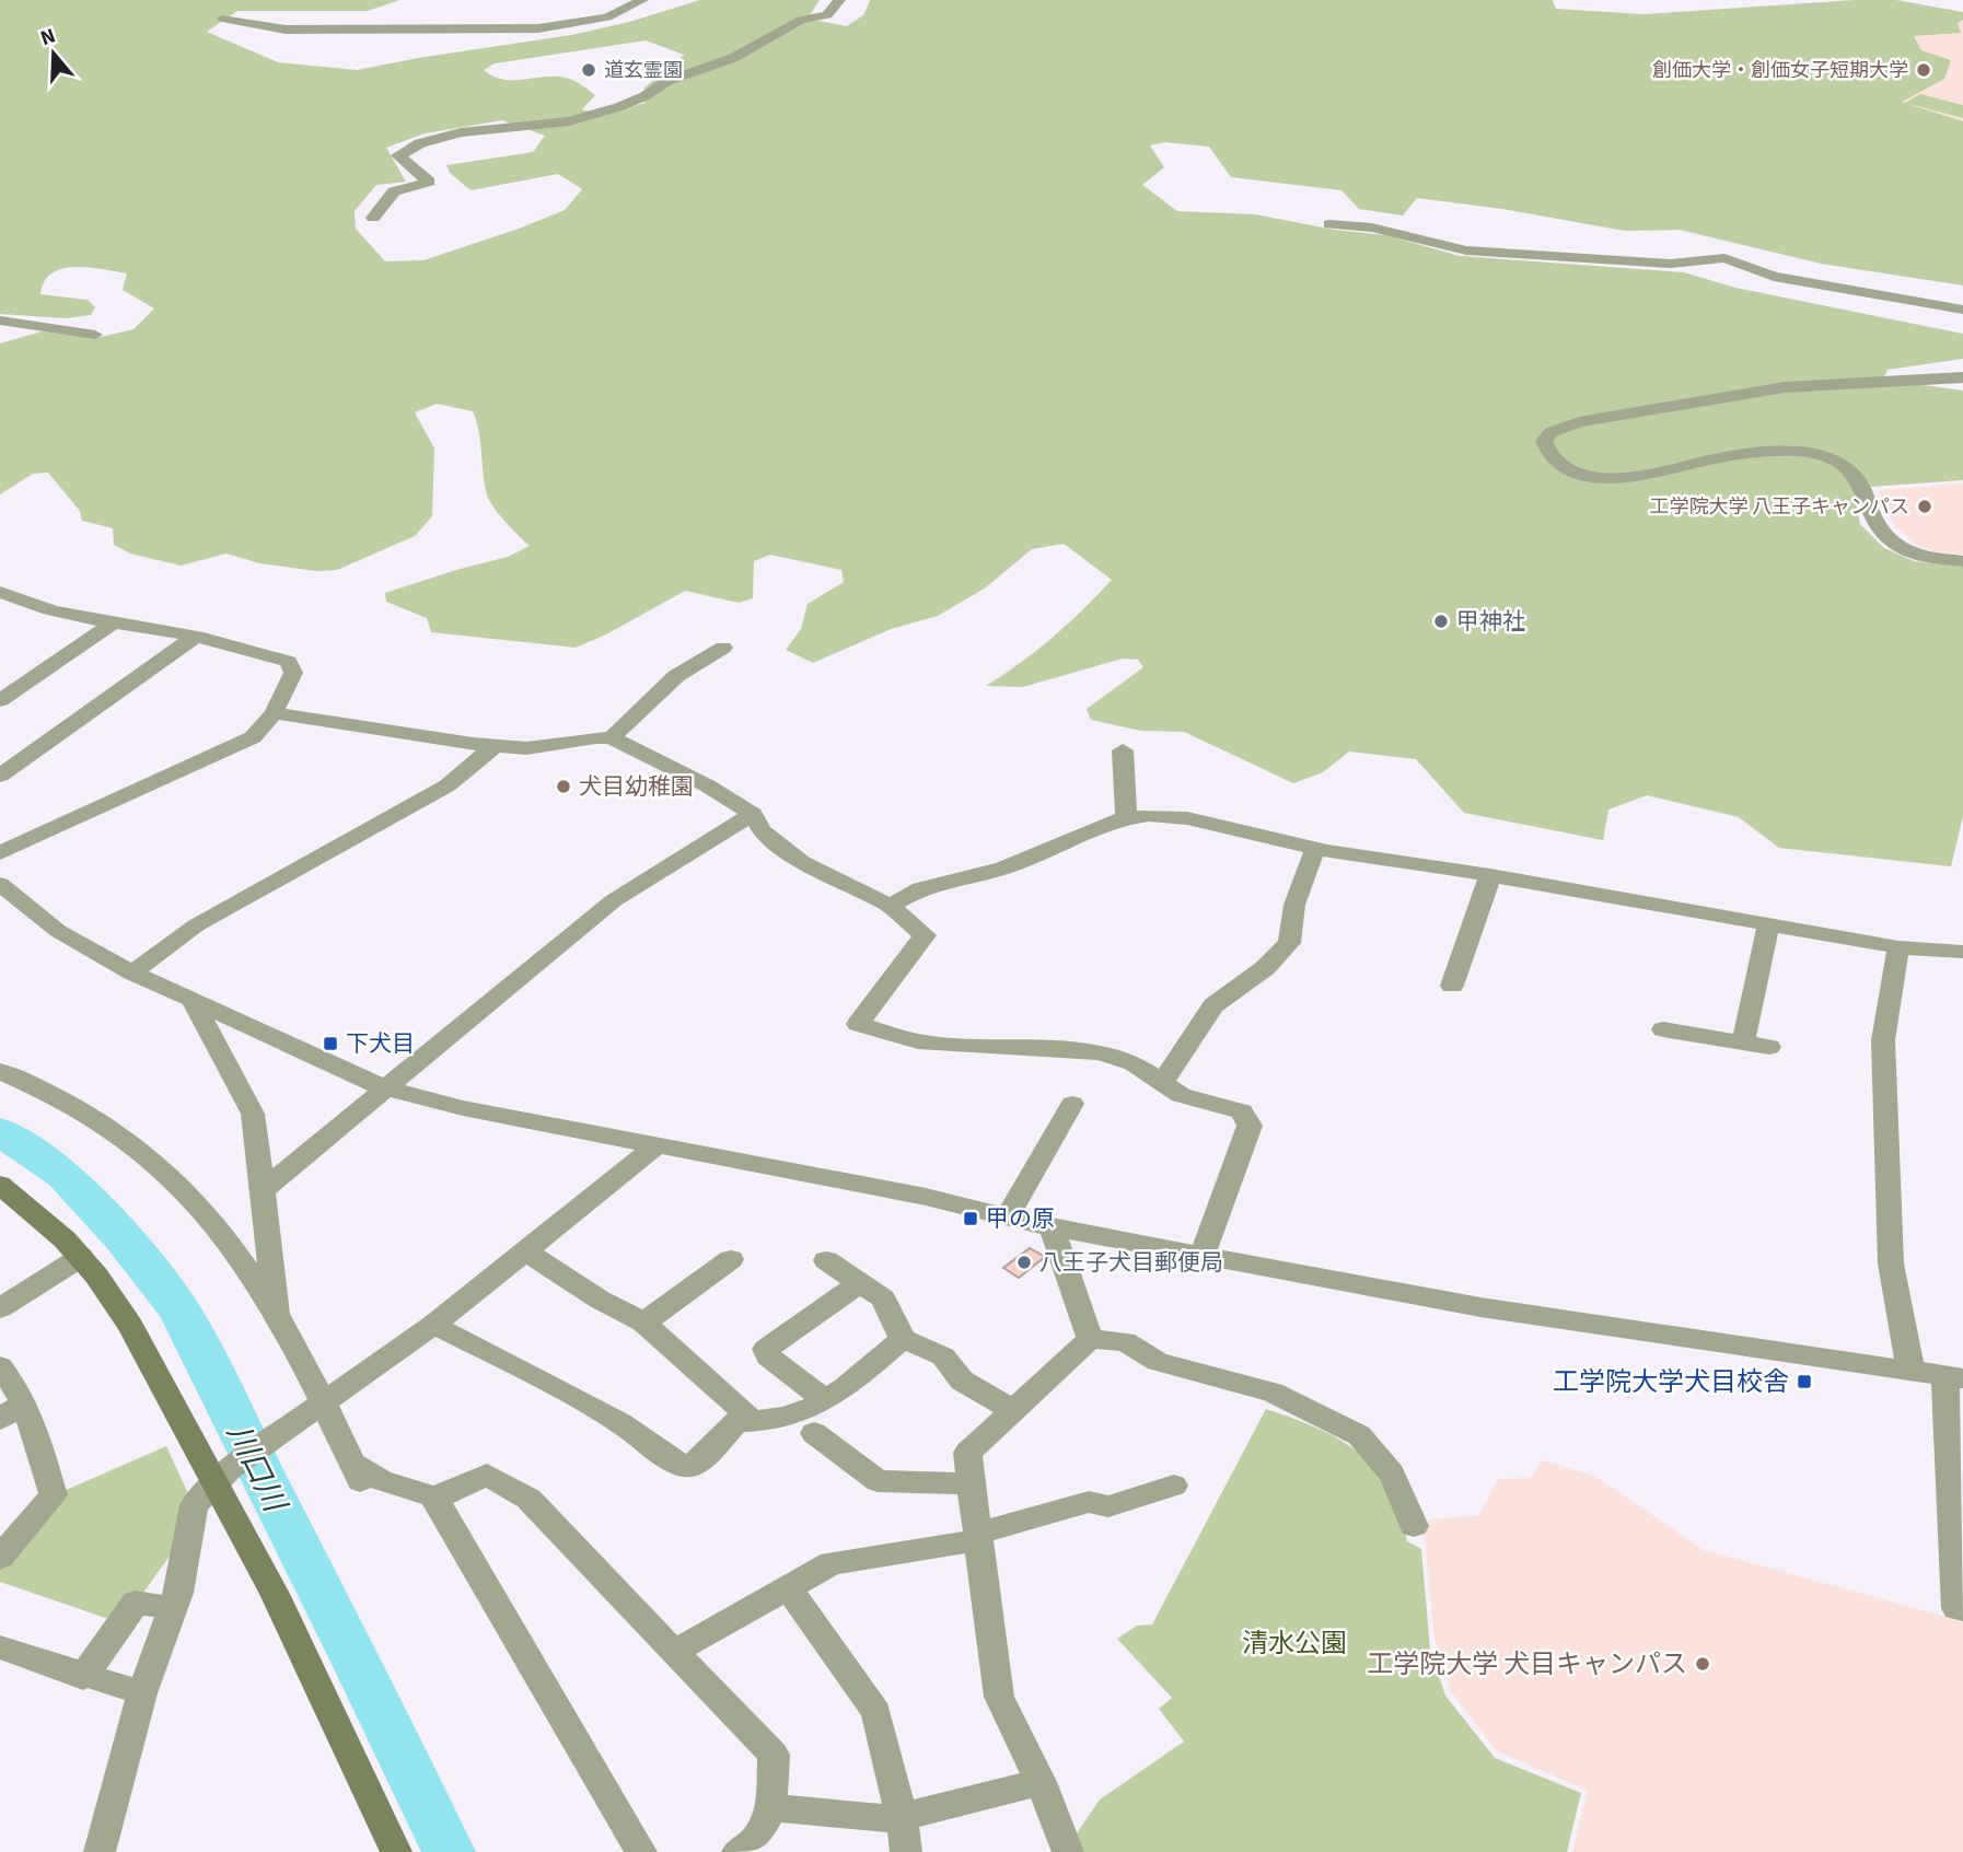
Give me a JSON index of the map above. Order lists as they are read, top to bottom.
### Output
{
  "water": ["川口川"],
  "parks": ["清水公園"],
  "places": {
    "other": [
      "道玄霊園",
      "創価大学・創価女子短期大学",
      "工学院大学 八王子キャンパス",
      "甲神社",
      "犬目幼稚園",
      "八王子犬目郵便局",
      "工学院大学 犬目キャンパス"
    ],
    "transit": ["下犬目", "甲の原", "工学院大学犬目校舎"]
  },
  "north": "top"
}
